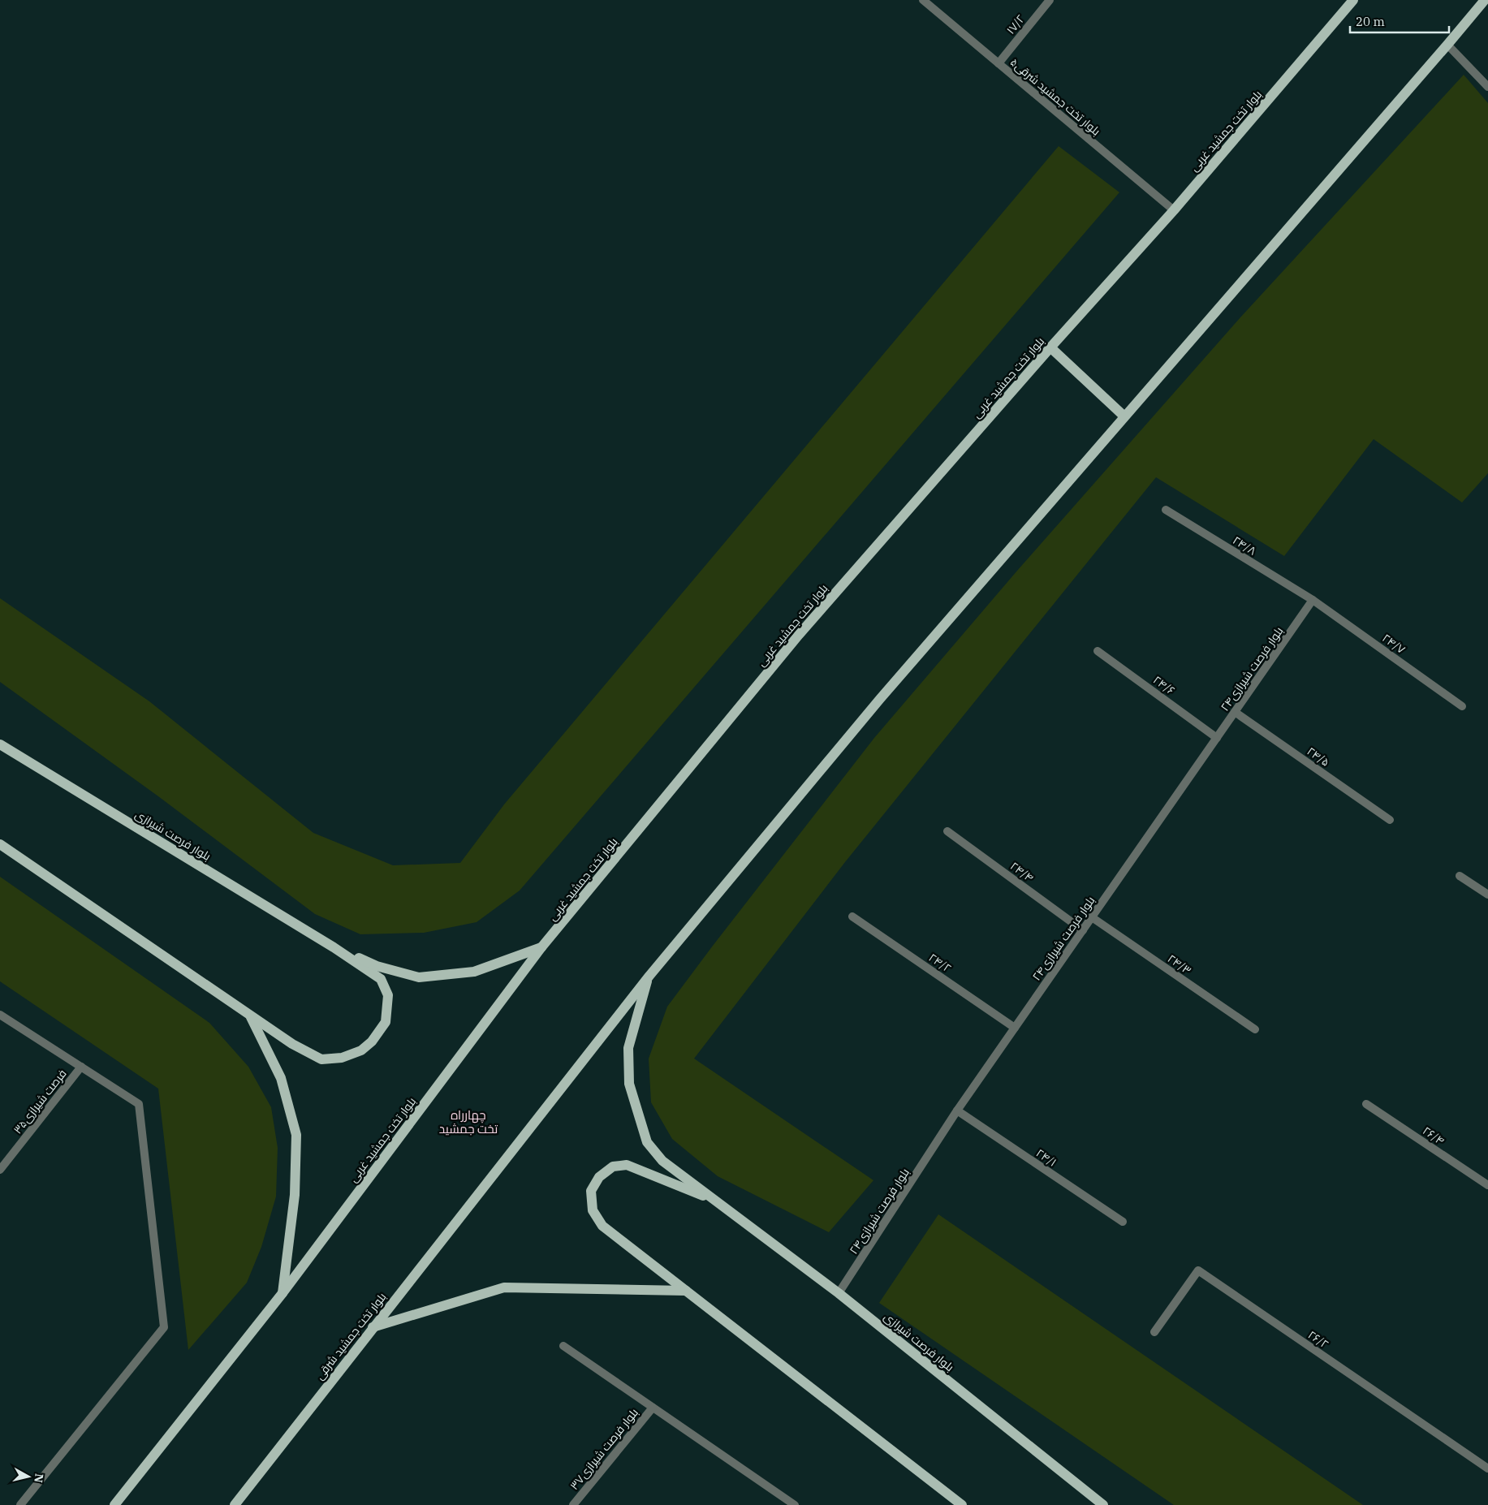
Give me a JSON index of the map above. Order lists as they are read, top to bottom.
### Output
{
  "streets": {
    "main road": ["بلوار تخت جمشید غربی", "بلوار فرصت شیرازی", "بلوار تخت جمشید شرقی"],
    "street": [
      "۱۷/۲",
      "بلوار تخت جمشید شرقی۵",
      "۲۴/۸",
      "۲۴/۷",
      "بلوار فرصت شیرازی۲۴",
      "۲۴/۶",
      "۲۴/۵",
      "۲۴/۴",
      "۲۴/۲",
      "۲۴/۳",
      "فرصت شیرازی۳۵",
      "۲۶/۴",
      "۲۴/۱",
      "۲۶/۲",
      "بلوار فرصت شیرازی۳۷"
    ]
  },
  "crossings": [
    ["۱۷/۲", "بلوار تخت جمشید شرقی۵"],
    ["بلوار تخت جمشید شرقی۵", "بلوار تخت جمشید غربی"],
    ["۲۴/۸", "۲۴/۷"],
    ["۲۴/۸", "بلوار فرصت شیرازی۲۴"],
    ["۲۴/۷", "بلوار فرصت شیرازی۲۴"],
    ["بلوار فرصت شیرازی۲۴", "۲۴/۶"],
    ["بلوار فرصت شیرازی۲۴", "۲۴/۵"],
    ["بلوار فرصت شیرازی۲۴", "بلوار فرصت شیرازی"],
    ["بلوار فرصت شیرازی۲۴", "۲۴/۴"],
    ["بلوار فرصت شیرازی۲۴", "۲۴/۲"],
    ["بلوار فرصت شیرازی۲۴", "۲۴/۳"],
    ["بلوار فرصت شیرازی۲۴", "۲۴/۱"]
  ],
  "districts": ["چهارراه تخت جمشید"],
  "scale_bar": "20 m",
  "north": "right"
}
